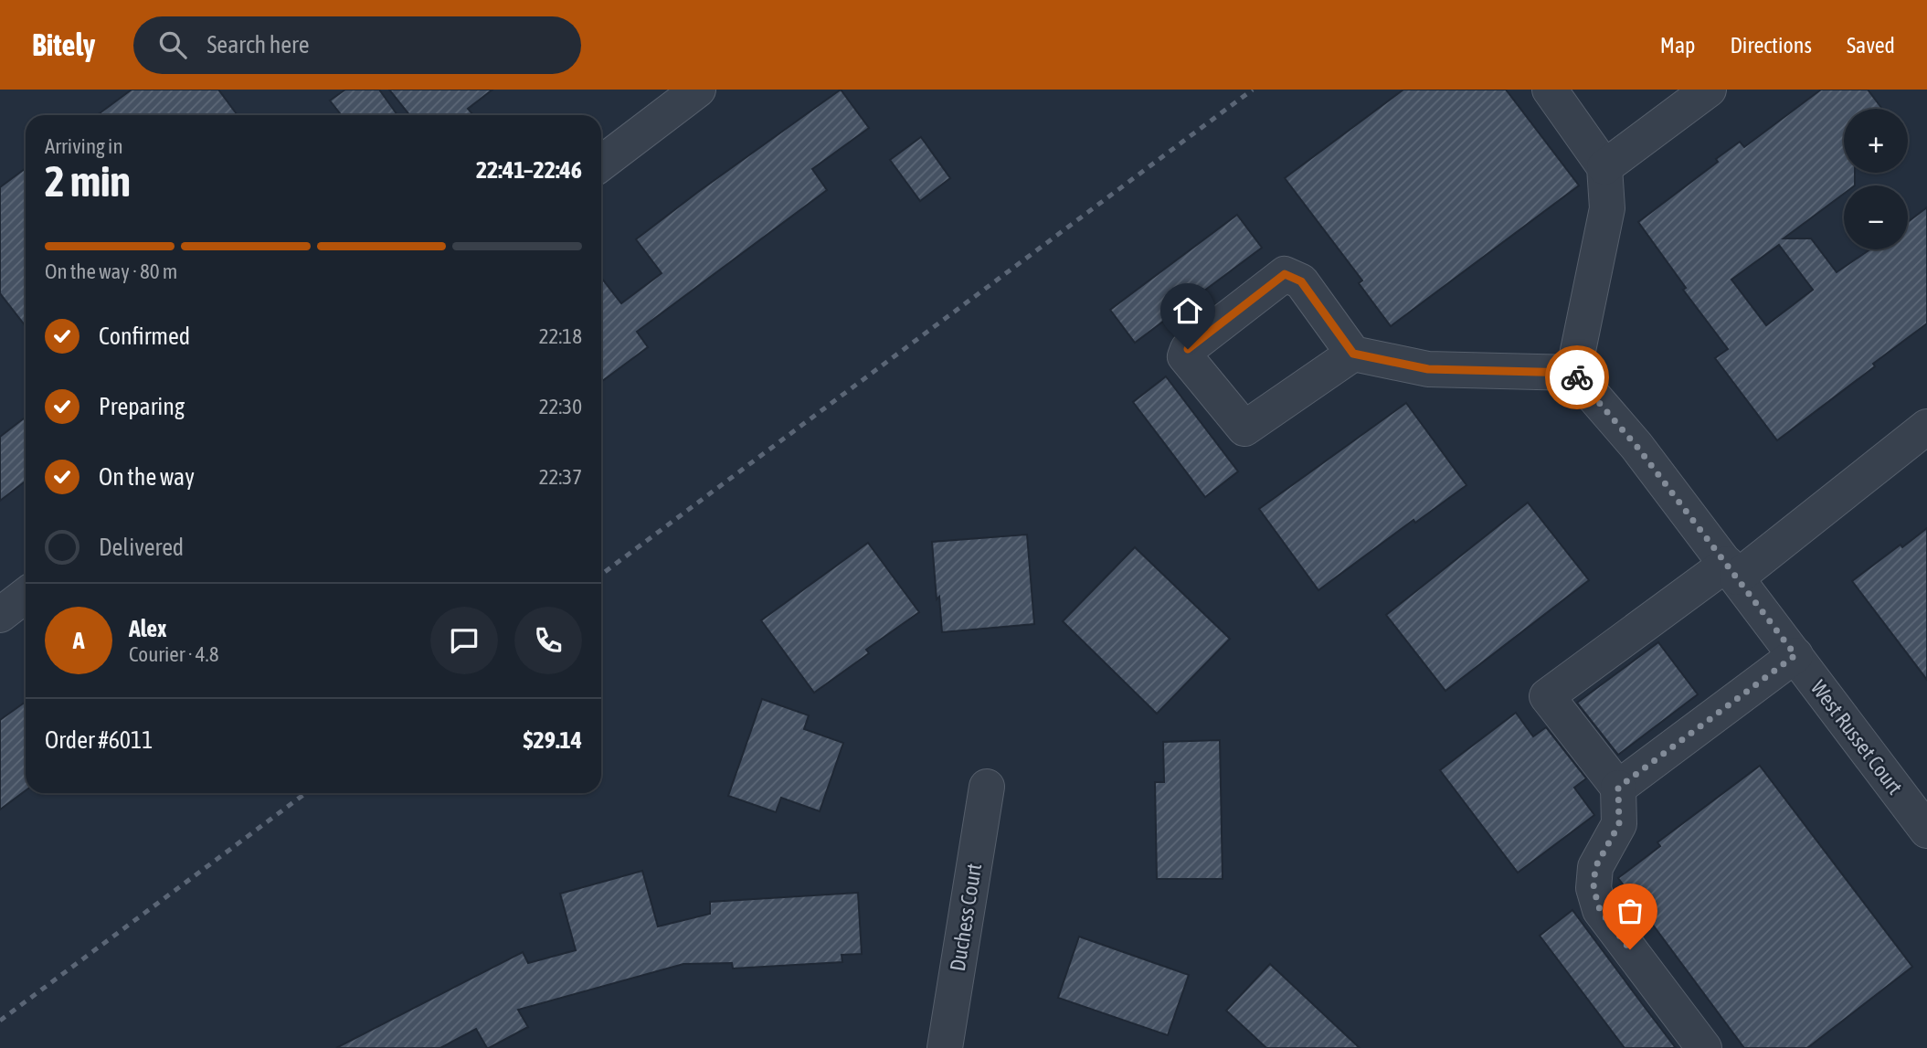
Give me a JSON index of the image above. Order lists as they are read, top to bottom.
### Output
{
  "streets": {
    "street": ["West Russet Court", "Duchess Court"]
  },
  "page": {
    "header": "Bitely",
    "search": "Search here",
    "nav": ["Map", "Directions", "Saved"],
    "map_buttons": ["+", "−"],
    "heading": ["2 min", "Arriving in", "22:41–22:46"],
    "panel": [
      "Alex",
      "Courier · 4.8",
      "Order #6011",
      "$29.14"
    ],
    "bar": "On the way · 80 m",
    "list": [
      ["Confirmed", "22:18"],
      ["Preparing", "22:30"],
      ["On the way", "22:37"],
      "Delivered"
    ],
    "round": "A"
  }
}
